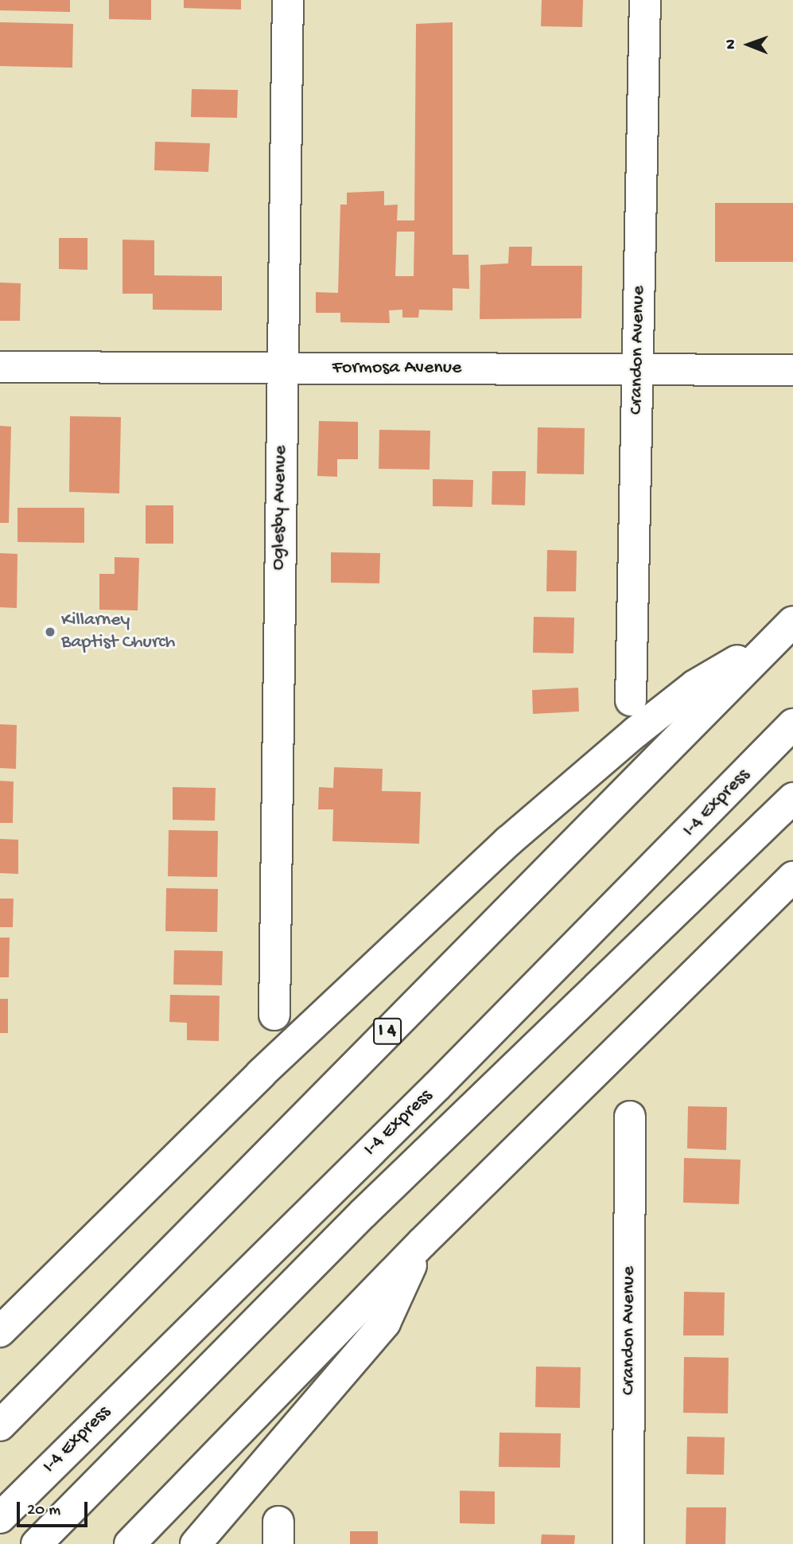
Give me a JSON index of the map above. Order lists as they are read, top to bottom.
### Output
{
  "streets": {
    "main road": [
      "Crandon Avenue",
      "Formosa Avenue",
      "Oglesby Avenue",
      "I-4 Express",
      "I 4"
    ]
  },
  "crossings": [
    ["Crandon Avenue", "Formosa Avenue"],
    ["Formosa Avenue", "Oglesby Avenue"]
  ],
  "places": ["Killarney Baptist Church"],
  "scale_bar": "20 m",
  "north": "left"
}
